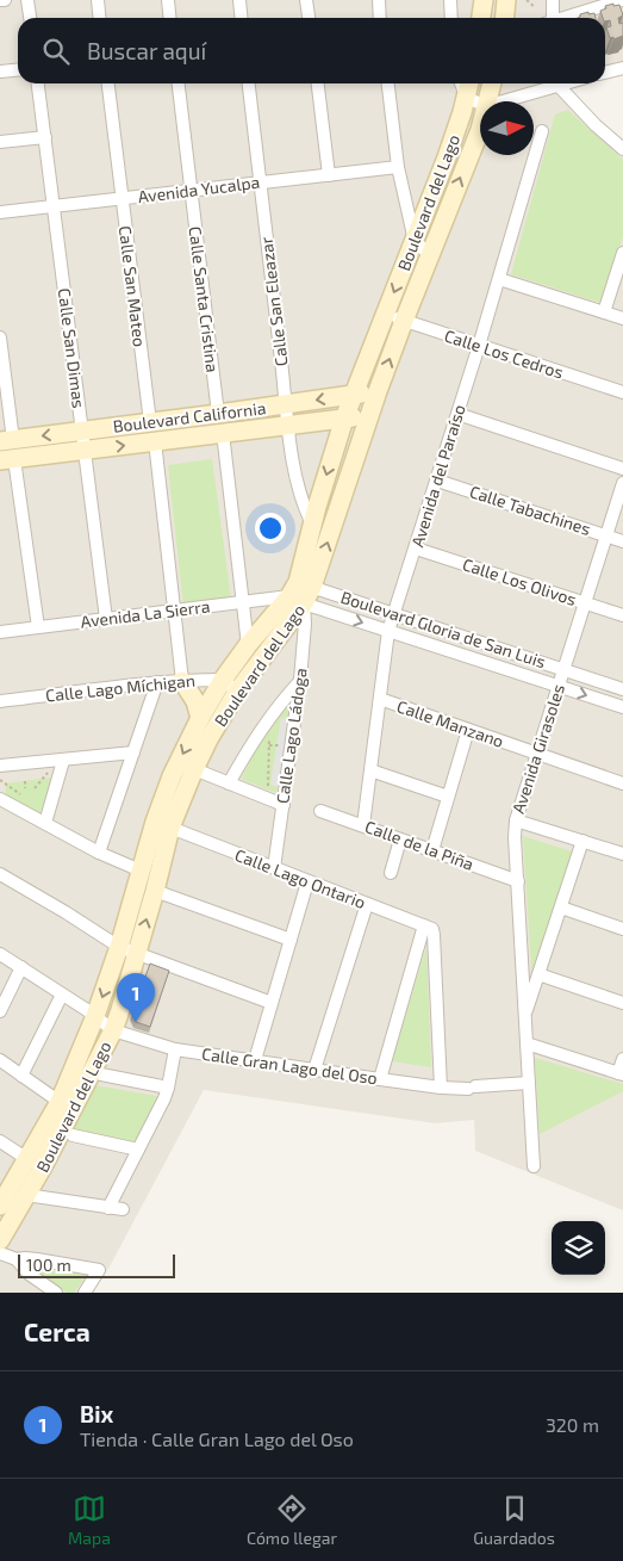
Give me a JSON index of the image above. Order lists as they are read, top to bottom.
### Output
{
  "streets": {
    "street": [
      "Avenida Yucalpa",
      "Boulevard del Lago",
      "Calle San Mateo",
      "Calle Santa Cristina",
      "Calle San Eleazar",
      "Calle San Dimas",
      "Calle Los Cedros",
      "Boulevard California",
      "Avenida del Paraíso",
      "Calle Tabachines",
      "Calle Los Olivos",
      "Avenida La Sierra",
      "Boulevard Gloria de San Luis",
      "Calle Lago Míchigan",
      "Calle Manzano",
      "Calle Lago Ládoga",
      "Avenida Girasoles",
      "Calle de la Piña",
      "Calle Lago Ontario",
      "Calle Gran Lago del Oso"
    ]
  },
  "crossings": [
    ["Avenida Yucalpa", "Calle San Mateo"],
    ["Avenida Yucalpa", "Calle Santa Cristina"],
    ["Avenida Yucalpa", "Calle San Eleazar"],
    ["Avenida Yucalpa", "Calle San Dimas"],
    ["Boulevard del Lago", "Calle San Eleazar"],
    ["Boulevard del Lago", "Calle Los Cedros"],
    ["Boulevard del Lago", "Boulevard California"],
    ["Boulevard del Lago", "Avenida La Sierra"],
    ["Boulevard del Lago", "Boulevard Gloria de San Luis"],
    ["Boulevard del Lago", "Calle Lago Míchigan"],
    ["Boulevard del Lago", "Calle Lago Ládoga"],
    ["Boulevard del Lago", "Calle Lago Ontario"],
    ["Boulevard del Lago", "Calle Gran Lago del Oso"],
    ["Calle San Mateo", "Boulevard California"],
    ["Calle Santa Cristina", "Boulevard California"],
    ["Calle San Eleazar", "Boulevard California"],
    ["Calle San Dimas", "Boulevard California"],
    ["Calle San Dimas", "Avenida La Sierra"],
    ["Calle Los Cedros", "Avenida del Paraíso"],
    ["Avenida del Paraíso", "Calle Tabachines"],
    ["Avenida del Paraíso", "Calle Los Olivos"],
    ["Avenida del Paraíso", "Boulevard Gloria de San Luis"],
    ["Avenida del Paraíso", "Calle Manzano"],
    ["Avenida del Paraíso", "Calle de la Piña"],
    ["Calle Tabachines", "Avenida Girasoles"],
    ["Calle Los Olivos", "Avenida Girasoles"],
    ["Avenida La Sierra", "Boulevard Gloria de San Luis"],
    ["Avenida La Sierra", "Calle Lago Ládoga"],
    ["Boulevard Gloria de San Luis", "Calle Lago Ládoga"],
    ["Boulevard Gloria de San Luis", "Avenida Girasoles"],
    ["Calle Manzano", "Avenida Girasoles"],
    ["Calle Lago Ládoga", "Calle Lago Ontario"],
    ["Avenida Girasoles", "Calle de la Piña"],
    ["Avenida Girasoles", "Calle Gran Lago del Oso"]
  ],
  "scale_bar": "100 m",
  "north": "right",
  "page": {
    "search": "Buscar aquí",
    "pins": "1",
    "scale": "100 m",
    "heading": "Cerca",
    "list": [
      {
        "mark": "1",
        "name": "Bix",
        "note": "Tienda · Calle Gran Lago del Oso",
        "value": "320 m"
      }
    ],
    "nav": ["Mapa", "Cómo llegar", "Guardados"]
  }
}
